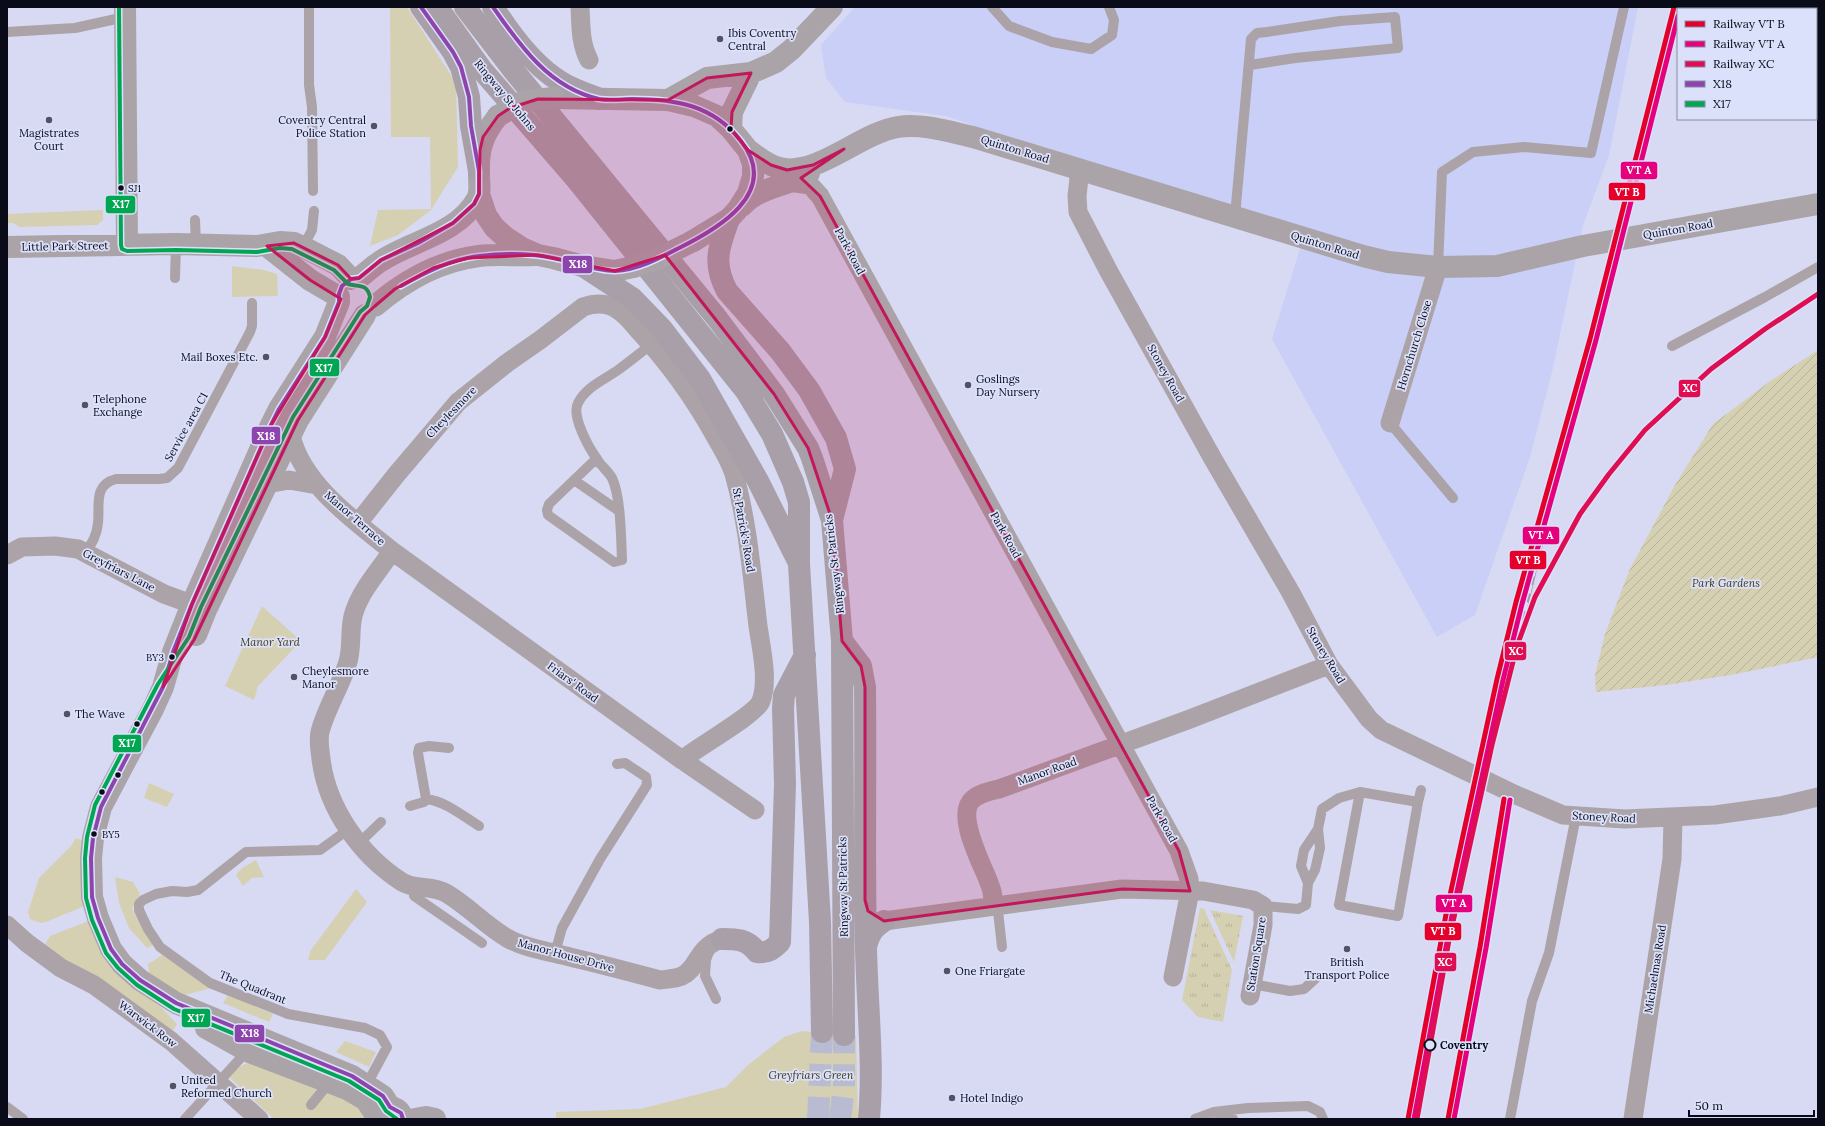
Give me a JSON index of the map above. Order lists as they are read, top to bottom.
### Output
{
  "streets": {
    "highway": ["Ringway St Johns", "Ringway St Patricks"],
    "street": [
      "Quinton Road",
      "Little Park Street",
      "Park Road",
      "Hornchurch Close",
      "Stoney Road",
      "Cheylesmore",
      "Manor Terrace",
      "St Patrick's Road",
      "Greyfriars Lane",
      "Friars' Road",
      "Manor Road",
      "Station Square",
      "Manor House Drive",
      "Michaelmas Road",
      "Warwick Row"
    ],
    "lane": ["Service area C1", "The Quadrant"]
  },
  "crossings": [
    ["Ringway St Johns", "Ringway St Patricks"],
    ["Quinton Road", "Park Road"],
    ["Quinton Road", "Hornchurch Close"],
    ["Quinton Road", "Stoney Road"],
    ["Park Road", "Manor Road"],
    ["Park Road", "Station Square"],
    ["Stoney Road", "Manor Road"],
    ["Stoney Road", "Michaelmas Road"],
    ["Cheylesmore", "Manor Terrace"],
    ["Cheylesmore", "St Patrick's Road"],
    ["Service area C1", "Greyfriars Lane"],
    ["Manor Terrace", "Friars' Road"],
    ["Manor Terrace", "Manor House Drive"],
    ["St Patrick's Road", "Friars' Road"],
    ["Friars' Road", "Manor House Drive"],
    ["Manor Road", "Station Square"],
    ["Manor House Drive", "The Quadrant"]
  ],
  "parks": ["Park Gardens", "Manor Yard", "Greyfriars Green"],
  "places": [
    "Ibis Coventry Central",
    "Magistrates Court",
    "Coventry Central Police Station",
    "SJ1",
    "Mail Boxes Etc.",
    "Goslings Day Nursery",
    "Telephone Exchange",
    "BY3",
    "Cheylesmore Manor",
    "The Wave",
    "BY5",
    "British Transport Police",
    "One Friargate",
    "Coventry",
    "United Reformed Church",
    "Hotel Indigo"
  ],
  "lines": ["transit line X18", "transit line X17", "rail line XC"],
  "legend": [
    "Railway VT B",
    "Railway VT A",
    "Railway XC",
    "X18",
    "X17"
  ],
  "scale_bar": "50 m"
}
